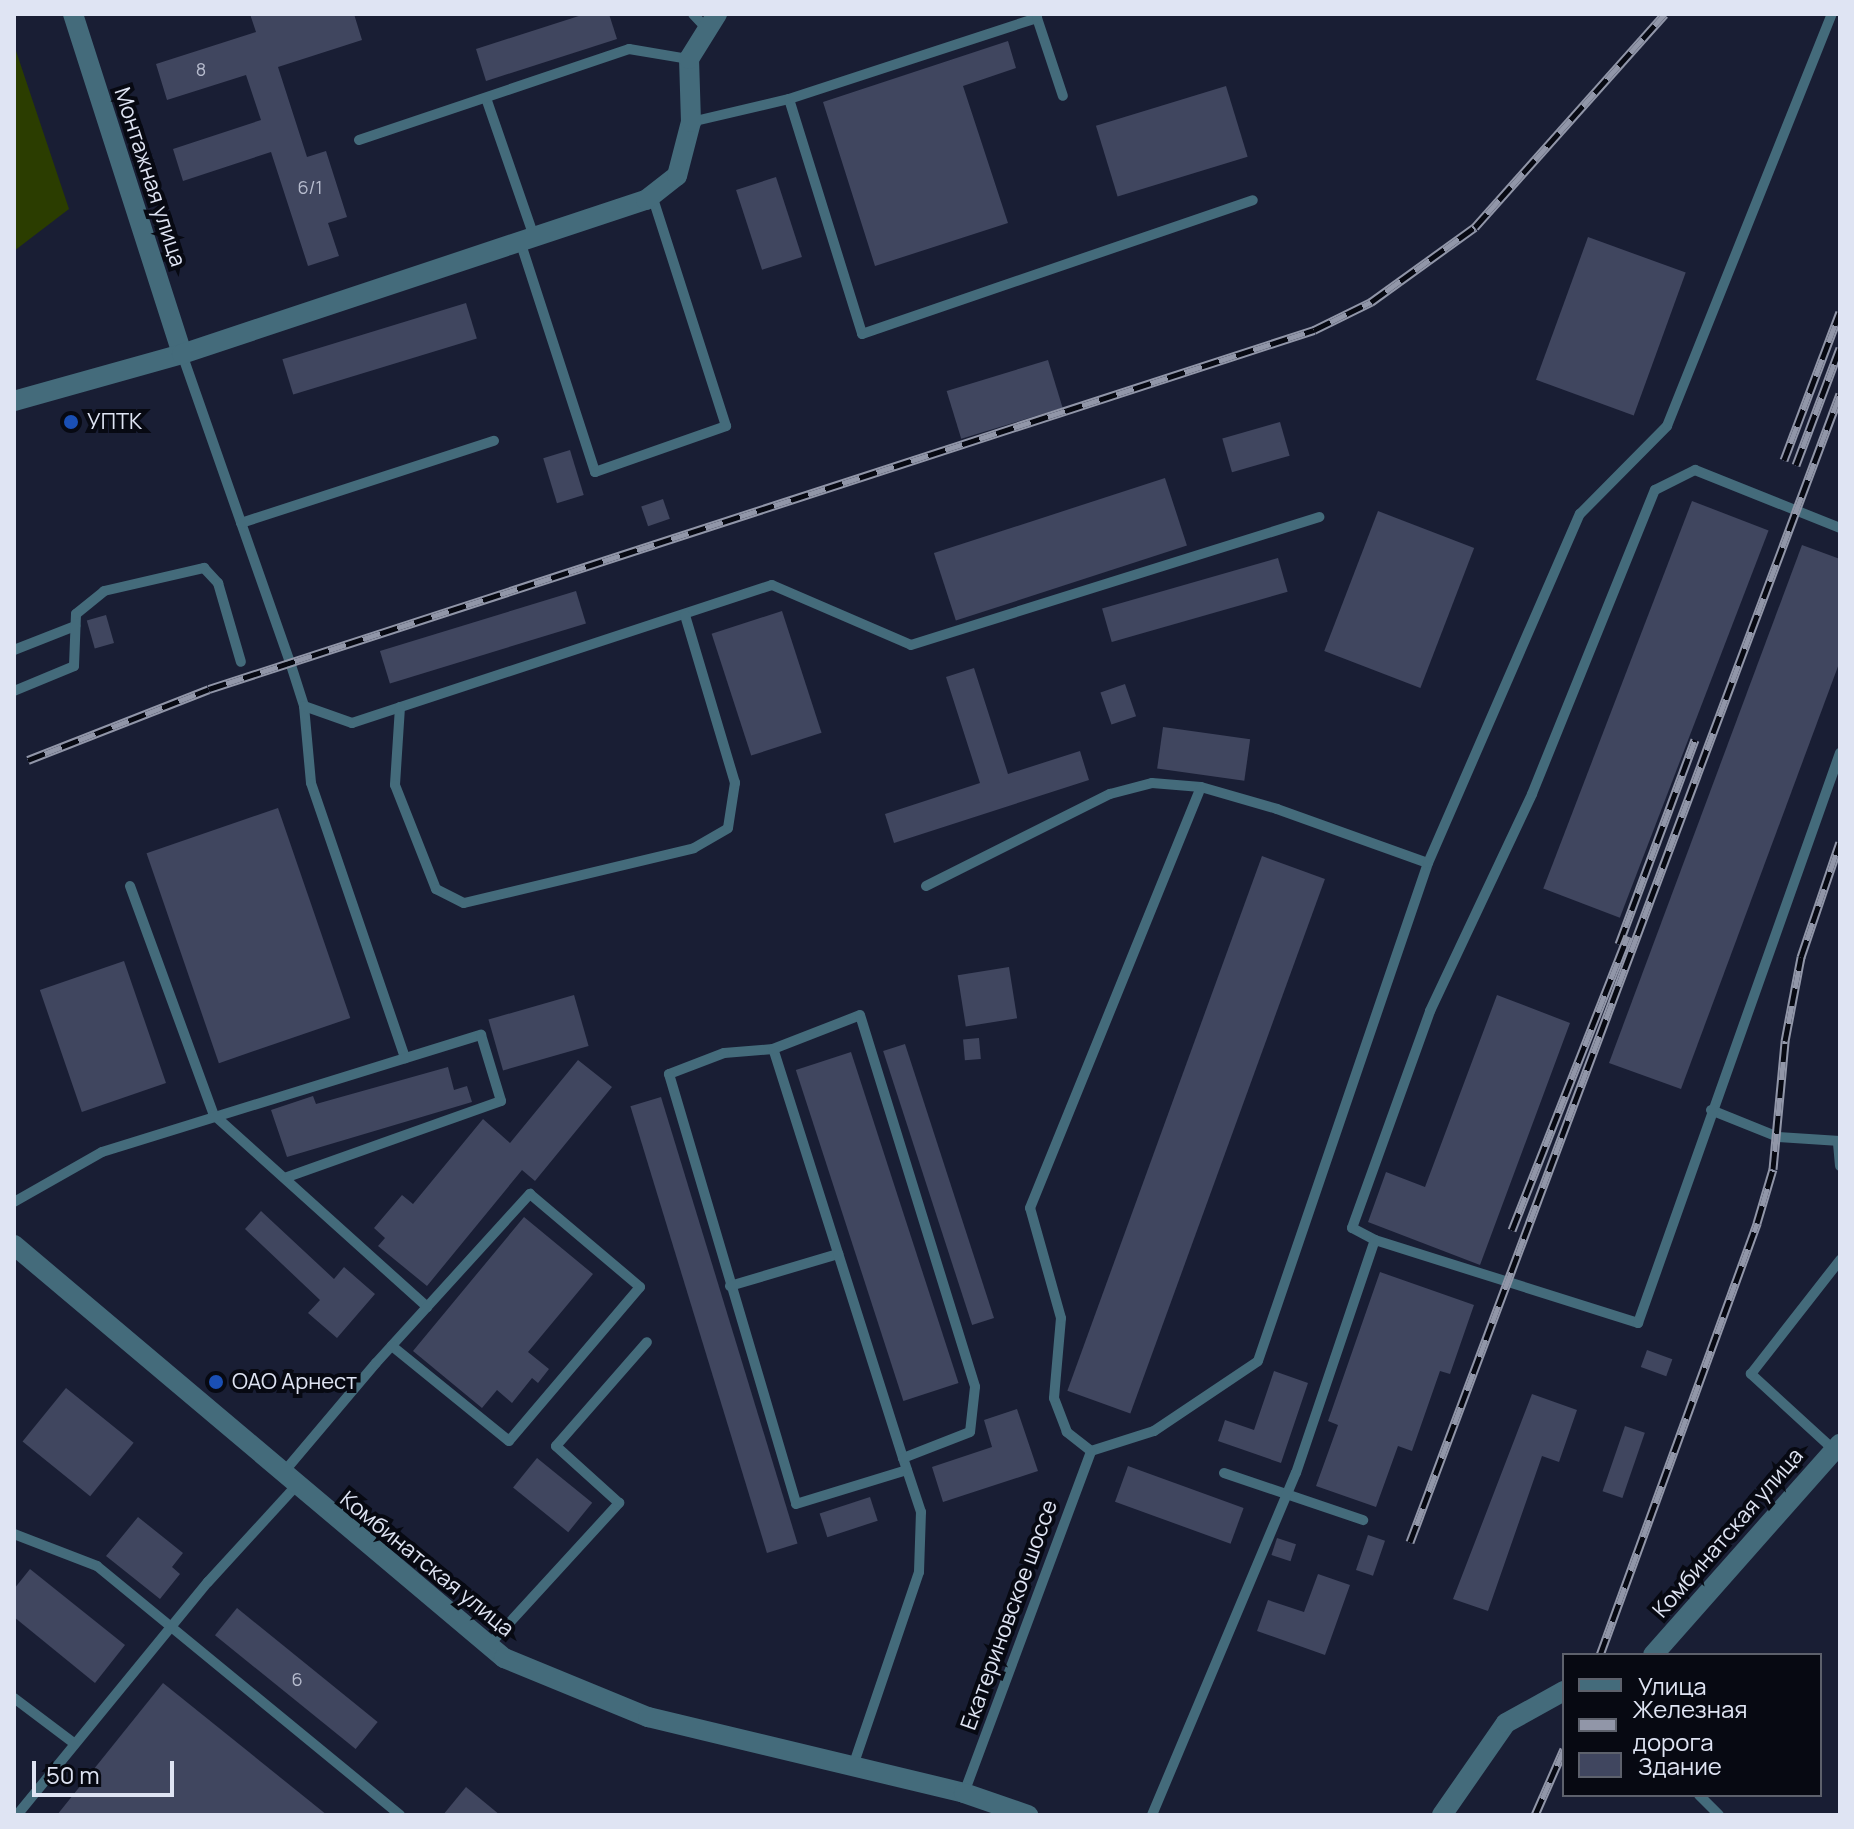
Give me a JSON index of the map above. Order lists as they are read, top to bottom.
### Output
{
  "streets": {
    "street": ["Монтажная улица", "Комбинатская улица"],
    "lane": ["Екатериновское шоссе"]
  },
  "crossings": [
    ["Комбинатская улица", "Екатериновское шоссе"]
  ],
  "places": ["УПТК", "ОАО Арнест"],
  "house_numbers": ["8", "6/1", "6"],
  "legend": ["Улица", "Железная дорога", "Здание"],
  "scale_bar": "50 m"
}
